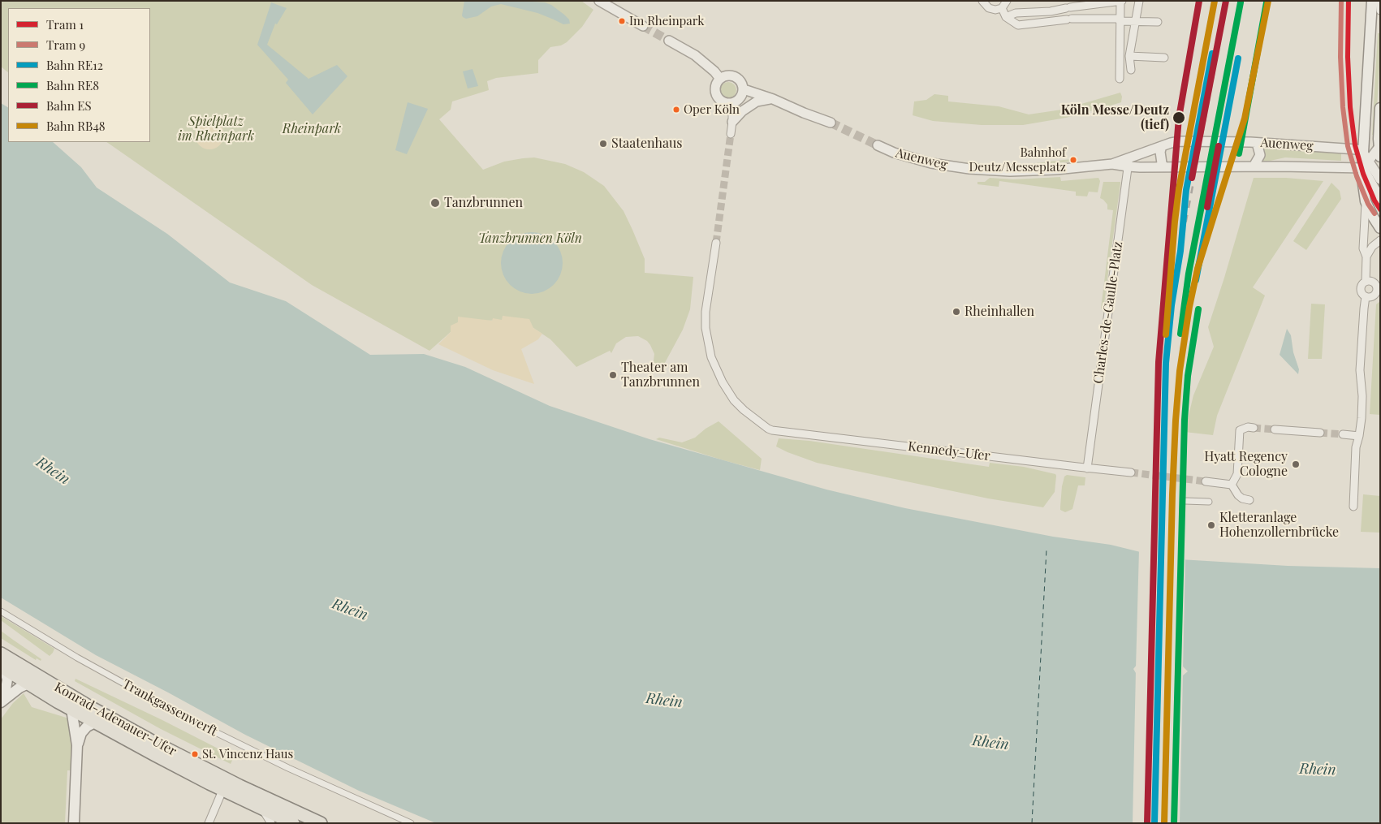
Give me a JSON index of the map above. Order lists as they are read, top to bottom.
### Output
{
  "streets": {
    "main road": ["Konrad-Adenauer-Ufer"],
    "street": [
      "Auenweg",
      "Charles-de-Gaulle-Platz",
      "Kennedy-Ufer",
      "Trankgassenwerft"
    ]
  },
  "crossings": [
    ["Auenweg", "Charles-de-Gaulle-Platz"],
    ["Charles-de-Gaulle-Platz", "Kennedy-Ufer"]
  ],
  "water": ["Rhein"],
  "parks": ["Spielplatz im Rheinpark", "Rheinpark", "Tanzbrunnen Köln"],
  "places": [
    "Im Rheinpark",
    "Oper Köln",
    "Köln Messe/Deutz (tief)",
    "Staatenhaus",
    "Bahnhof Deutz/Messeplatz",
    "Tanzbrunnen",
    "Rheinhallen",
    "Theater am Tanzbrunnen",
    "Hyatt Regency Cologne",
    "Kletteranlage Hohenzollernbrücke",
    "St. Vincenz Haus"
  ],
  "lines": [
    "tram line 1",
    "tram line 9",
    "rail line ES",
    "rail line RB48",
    "rail line RE8",
    "rail line RE12"
  ],
  "legend": [
    "Tram 1",
    "Tram 9",
    "Bahn RE12",
    "Bahn RE8",
    "Bahn ES",
    "Bahn RB48"
  ]
}
